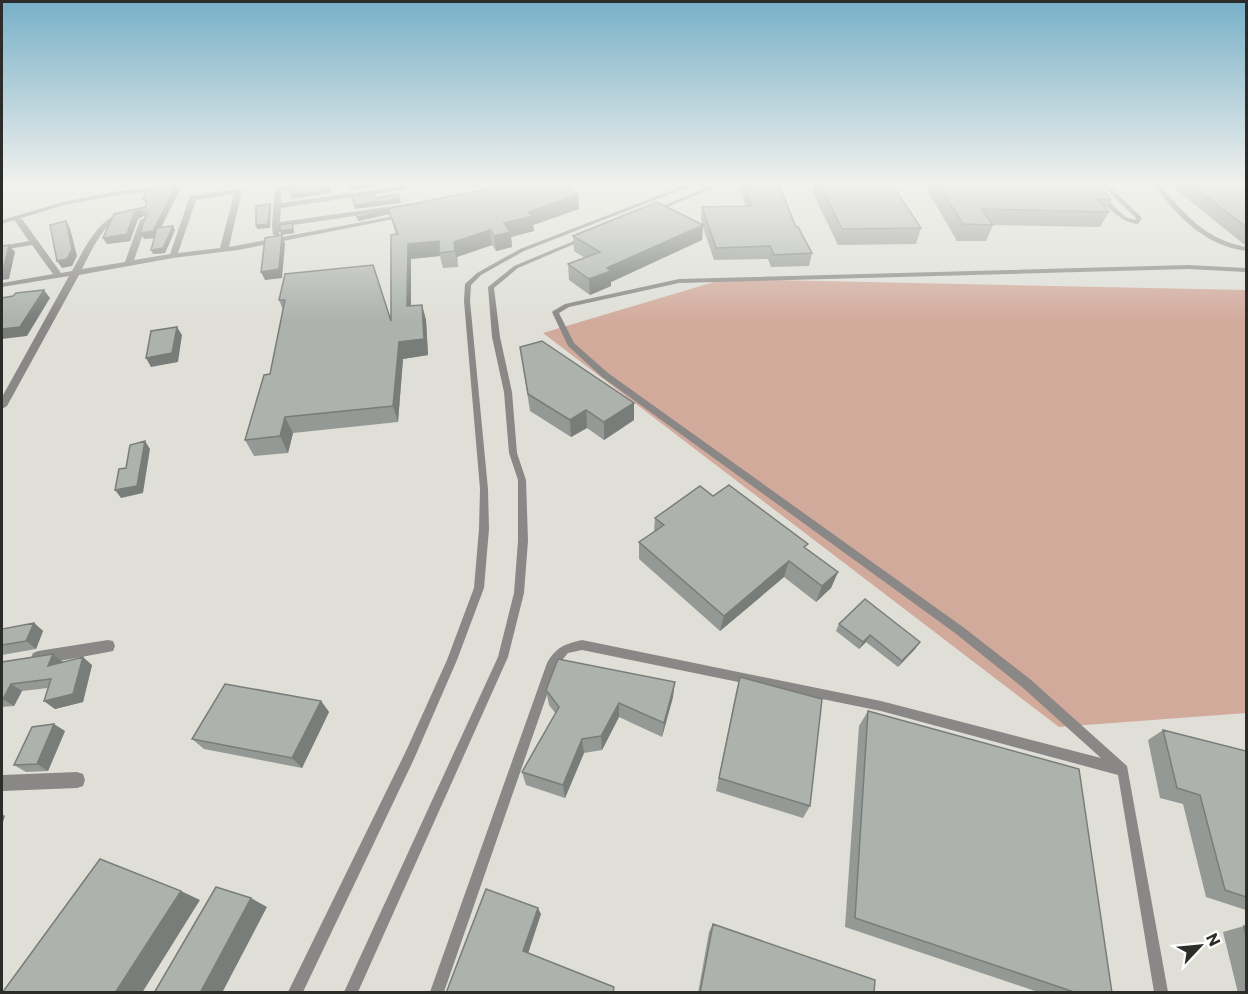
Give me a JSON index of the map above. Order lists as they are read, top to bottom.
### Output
{
  "north": "top right"
}
